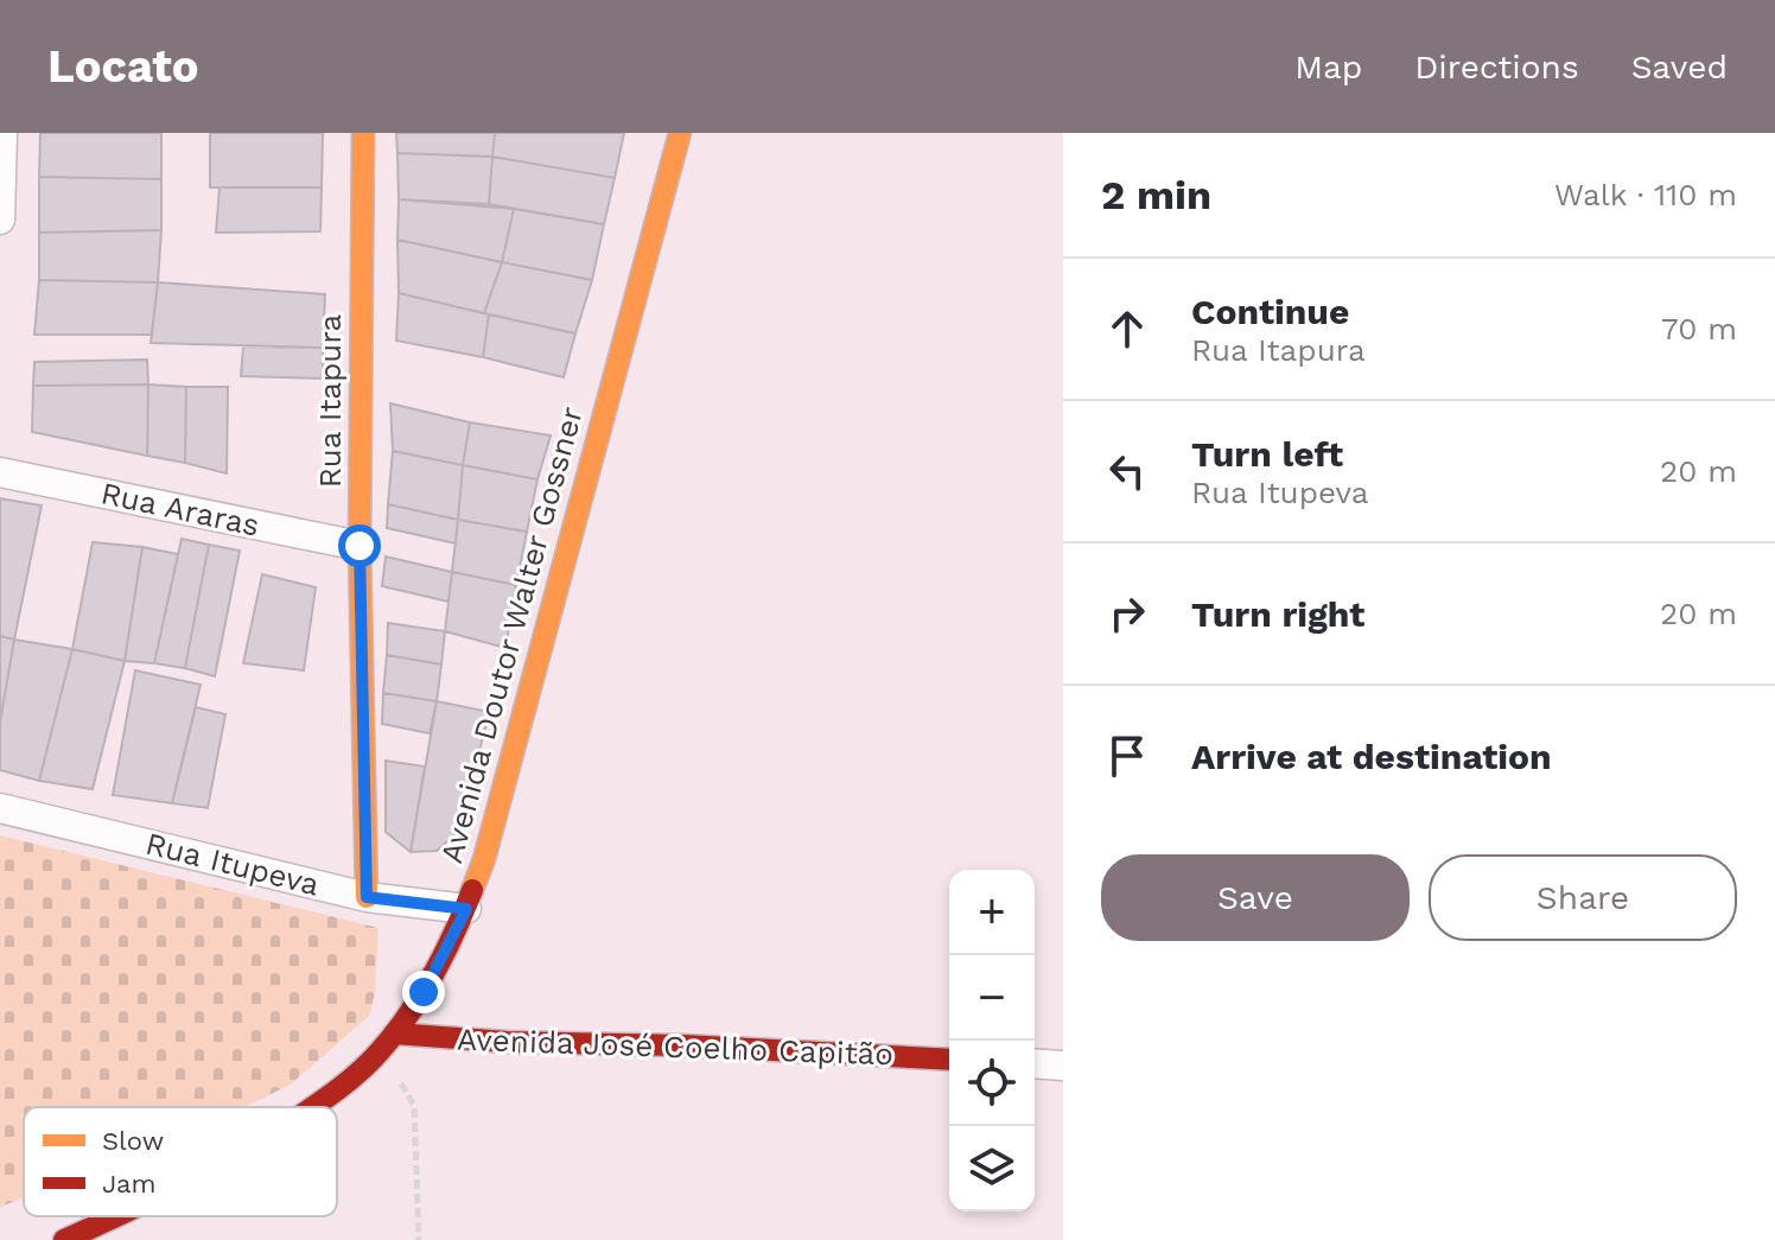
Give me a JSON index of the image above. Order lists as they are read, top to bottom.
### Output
{
  "streets": {
    "main road": ["Rua Itapura", "Avenida Doutor Walter Gossner", "Avenida José Coelho Capitão"],
    "street": ["Rua Araras", "Rua Itupeva"]
  },
  "crossings": [
    ["Rua Itapura", "Rua Araras"],
    ["Rua Itapura", "Rua Itupeva"],
    ["Avenida Doutor Walter Gossner", "Rua Itupeva"],
    ["Avenida Doutor Walter Gossner", "Avenida José Coelho Capitão"]
  ],
  "legend": ["Slow", "Jam"],
  "page": {
    "header": "Locato",
    "nav": ["Map", "Directions", "Saved"],
    "heading": ["2 min", "Walk · 110 m"],
    "list": [
      ["Continue", "Rua Itapura", "70 m"],
      ["Turn left", "Rua Itupeva", "20 m"],
      ["Turn right", "20 m"],
      "Arrive at destination"
    ],
    "buttons": ["Save", "Share"],
    "map_buttons": ["+", "−"]
  }
}
